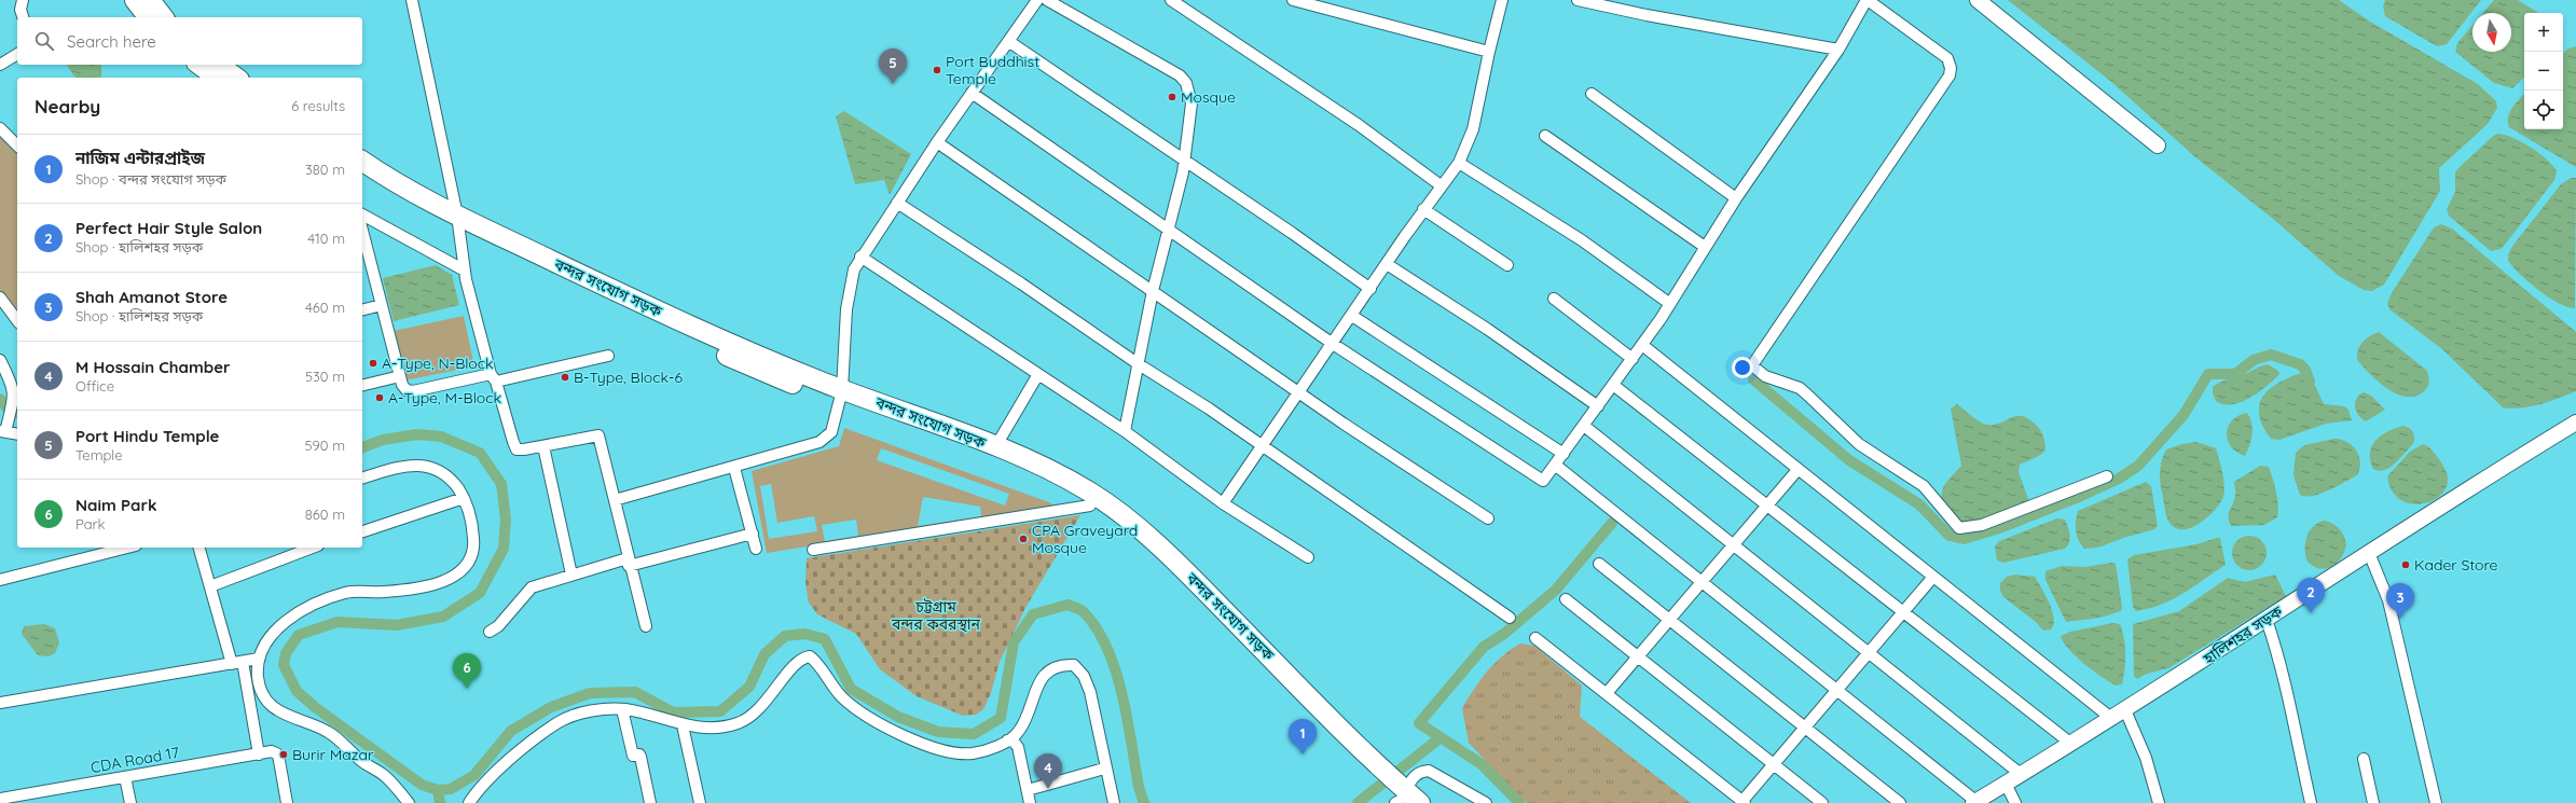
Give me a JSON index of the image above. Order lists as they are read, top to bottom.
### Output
{
  "streets": {
    "highway": ["বন্দর সংযোগ সড়ক"],
    "street": ["হালিশহর সড়ক", "CDA Road 17"]
  },
  "parks": ["চট্টগ্রাম বন্দর কবরস্থান"],
  "places": [
    "Port Buddhist Temple",
    "Mosque",
    "A-Type, N-Block",
    "B-Type, Block-6",
    "A-Type, M-Block",
    "CPA Graveyard Mosque",
    "Kader Store",
    "Burir Mazar"
  ],
  "north": "bottom",
  "page": {
    "map_buttons": ["+", "−"],
    "search": "Search here",
    "pins": [
      "5",
      "2",
      "3",
      "6",
      "1",
      "4"
    ],
    "heading": ["Nearby", "6 results"],
    "list": [
      {
        "mark": "1",
        "name": "নাজিম এন্টারপ্রাইজ",
        "note": "Shop · বন্দর সংযোগ সড়ক",
        "value": "380 m"
      },
      {
        "mark": "2",
        "name": "Perfect Hair Style Salon",
        "note": "Shop · হালিশহর সড়ক",
        "value": "410 m"
      },
      {
        "mark": "3",
        "name": "Shah Amanot Store",
        "note": "Shop · হালিশহর সড়ক",
        "value": "460 m"
      },
      {
        "mark": "4",
        "name": "M Hossain Chamber",
        "note": "Office",
        "value": "530 m"
      },
      {
        "mark": "5",
        "name": "Port Hindu Temple",
        "note": "Temple",
        "value": "590 m"
      },
      {
        "mark": "6",
        "name": "Naim Park",
        "note": "Park",
        "value": "860 m"
      }
    ]
  }
}
